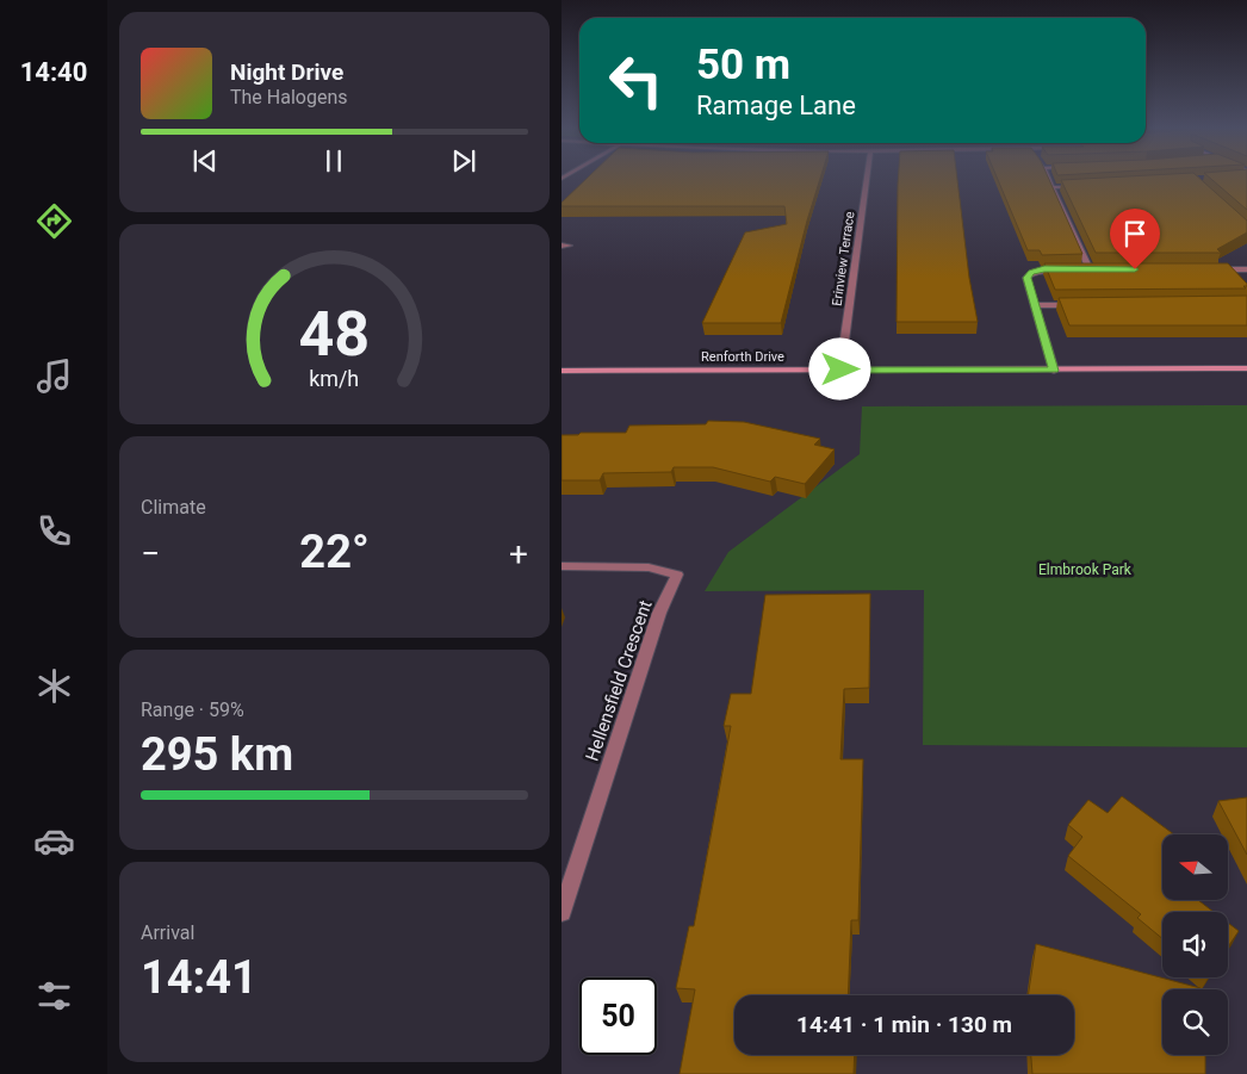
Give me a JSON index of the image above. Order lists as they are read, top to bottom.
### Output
{
  "streets": {
    "main road": ["Renforth Drive"],
    "street": ["Erinview Terrace", "Hellensfield Crescent"]
  },
  "crossings": [
    ["Erinview Terrace", "Renforth Drive"]
  ],
  "parks": ["Elmbrook Park"],
  "north": "left",
  "page": {
    "tabs": "14:40",
    "turn": ["50 m", "Ramage Lane"],
    "song": ["Night Drive", "The Halogens"],
    "tile": [
      "Climate",
      ["Range · 59%", "295 km"],
      ["Arrival", "14:41"]
    ],
    "heat": ["−", "22°", "+"],
    "limit": "50",
    "trip": "14:41 · 1 min · 130 m",
    "gauge": ["48", "km/h"]
  }
}
